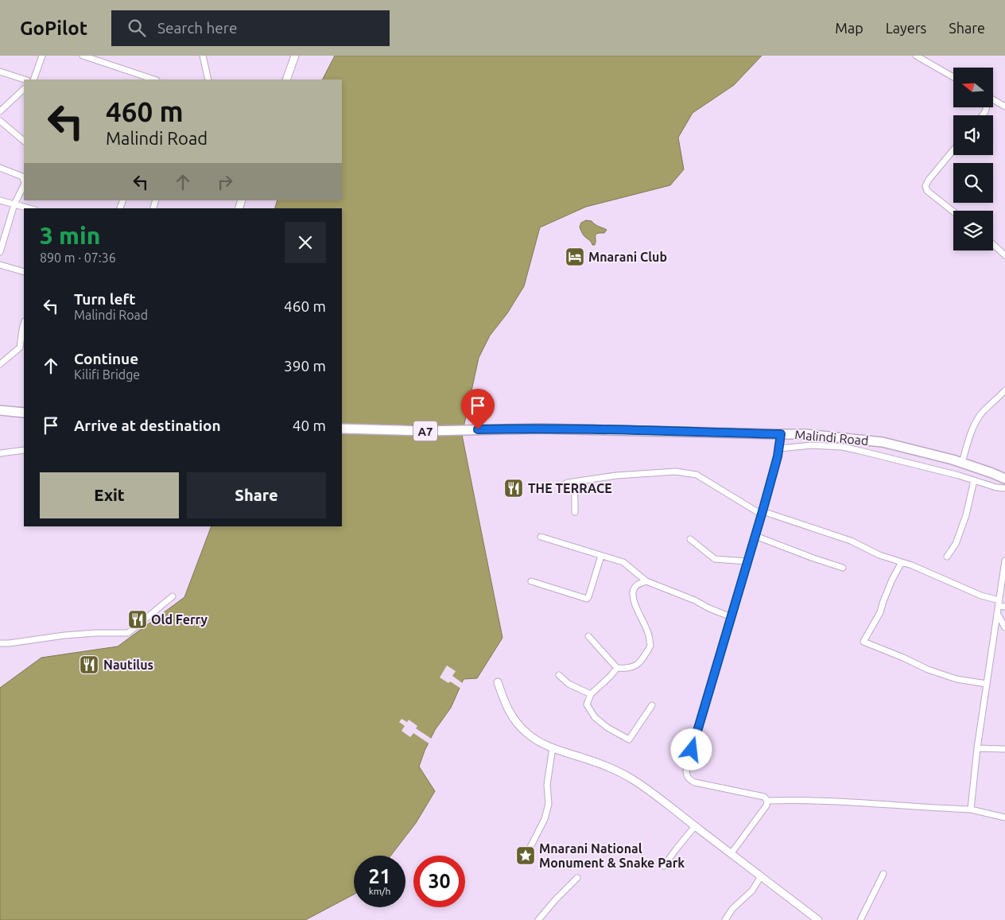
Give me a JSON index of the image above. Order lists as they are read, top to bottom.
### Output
{
  "streets": {
    "highway": ["A7", "Malindi Road"]
  },
  "places": {
    "hotel": ["Mnarani Club"],
    "restaurant": ["THE TERRACE", "Old Ferry", "Nautilus"],
    "place": ["Mnarani National Monument & Snake Park"]
  },
  "north": "left",
  "page": {
    "header": "GoPilot",
    "search": "Search here",
    "nav": ["Map", "Layers", "Share"],
    "turn": ["460 m", "Malindi Road"],
    "heading": ["3 min", "890 m · 07:36"],
    "list": [
      {
        "name": "Turn left",
        "note": "Malindi Road",
        "value": "460 m"
      },
      {
        "name": "Continue",
        "note": "Kilifi Bridge",
        "value": "390 m"
      },
      {
        "name": "Arrive at destination",
        "value": "40 m"
      }
    ],
    "buttons": ["Exit", "Share"],
    "speed": "21 km/h",
    "limit": "30"
  }
}
